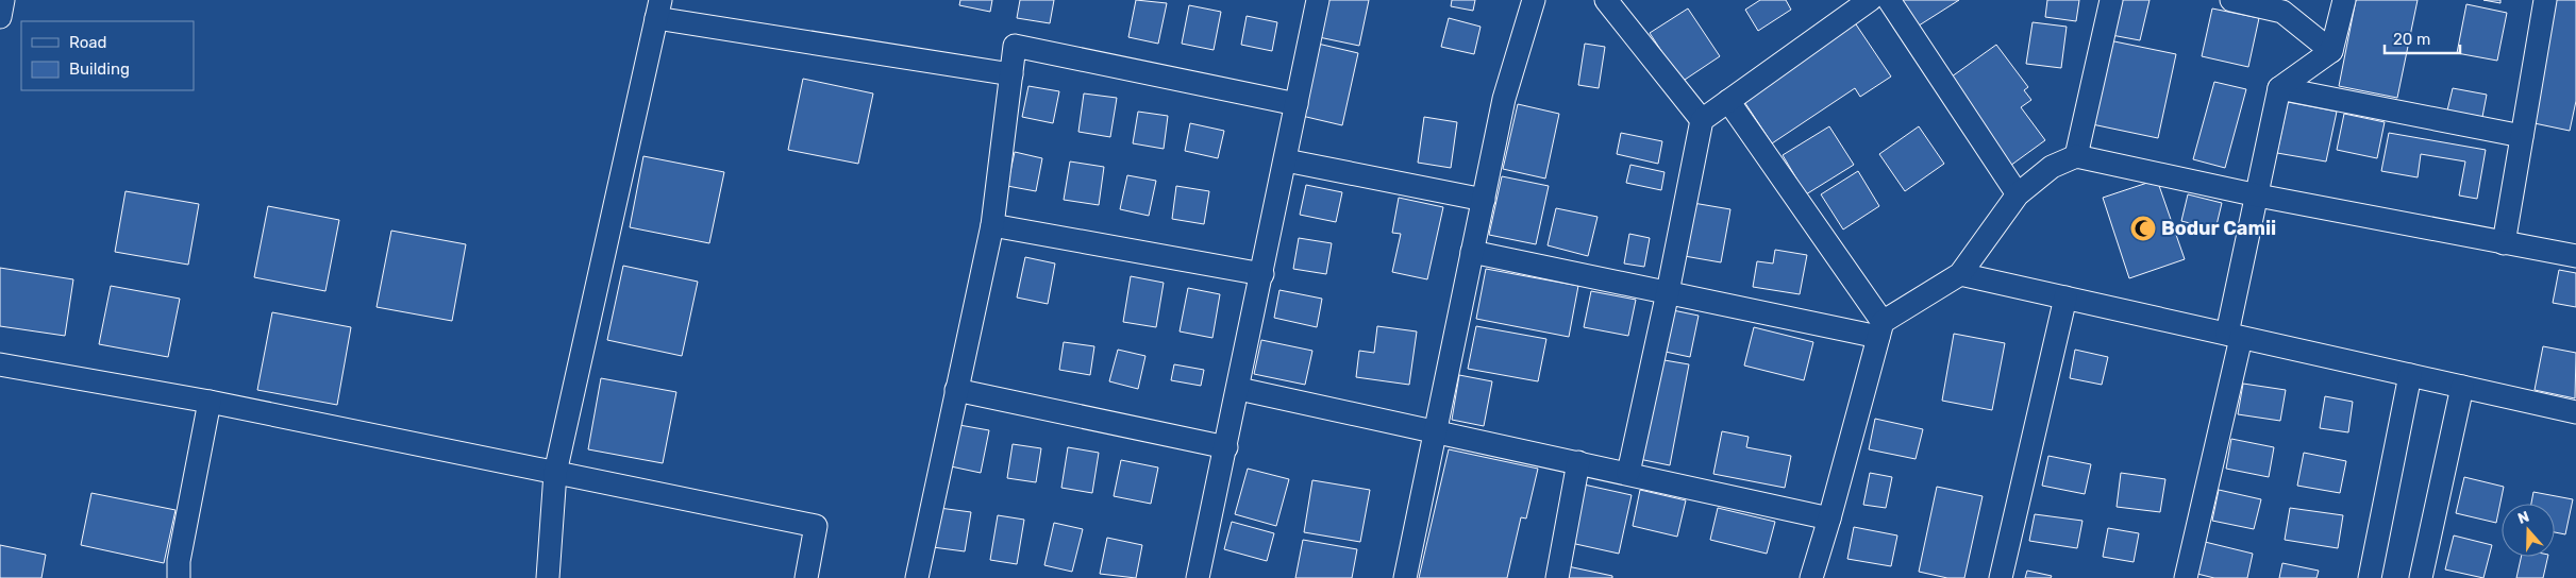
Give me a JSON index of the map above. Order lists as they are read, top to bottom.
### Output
{
  "places": {
    "mosque": ["Bodur Camii"]
  },
  "legend": ["Road", "Building"],
  "scale_bar": "20 m",
  "north": "top"
}
